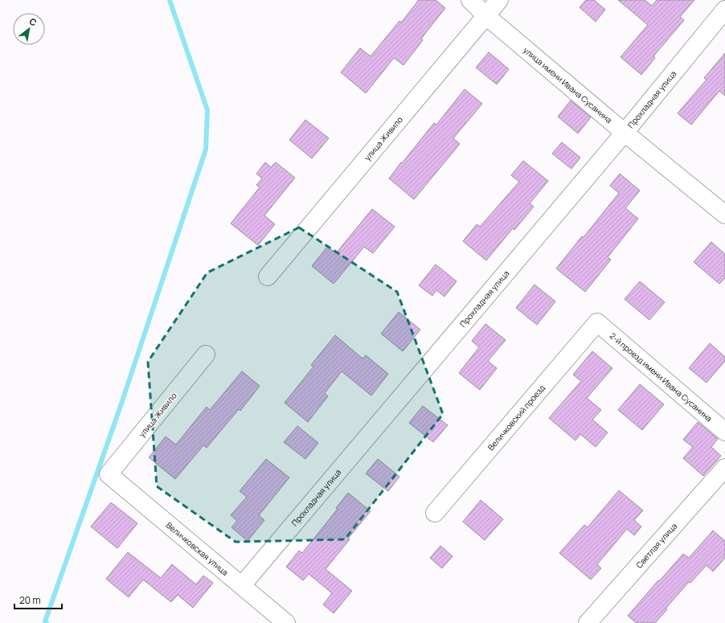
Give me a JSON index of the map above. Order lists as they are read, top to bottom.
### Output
{
  "streets": {
    "street": [
      "улица имени Ивана Сусанина",
      "Прохладная улица",
      "улица Живило",
      "2-й проезд имени Ивана Сусанина",
      "Величковский проезд",
      "Светлая улица",
      "Величковская улица"
    ]
  },
  "crossings": [
    ["улица имени Ивана Сусанина", "Прохладная улица"],
    ["улица имени Ивана Сусанина", "улица Живило"],
    ["Прохладная улица", "Величковская улица"],
    ["улица Живило", "Величковская улица"],
    ["2-й проезд имени Ивана Сусанина", "Величковский проезд"]
  ],
  "scale_bar": "20 m",
  "north": "top right"
}
